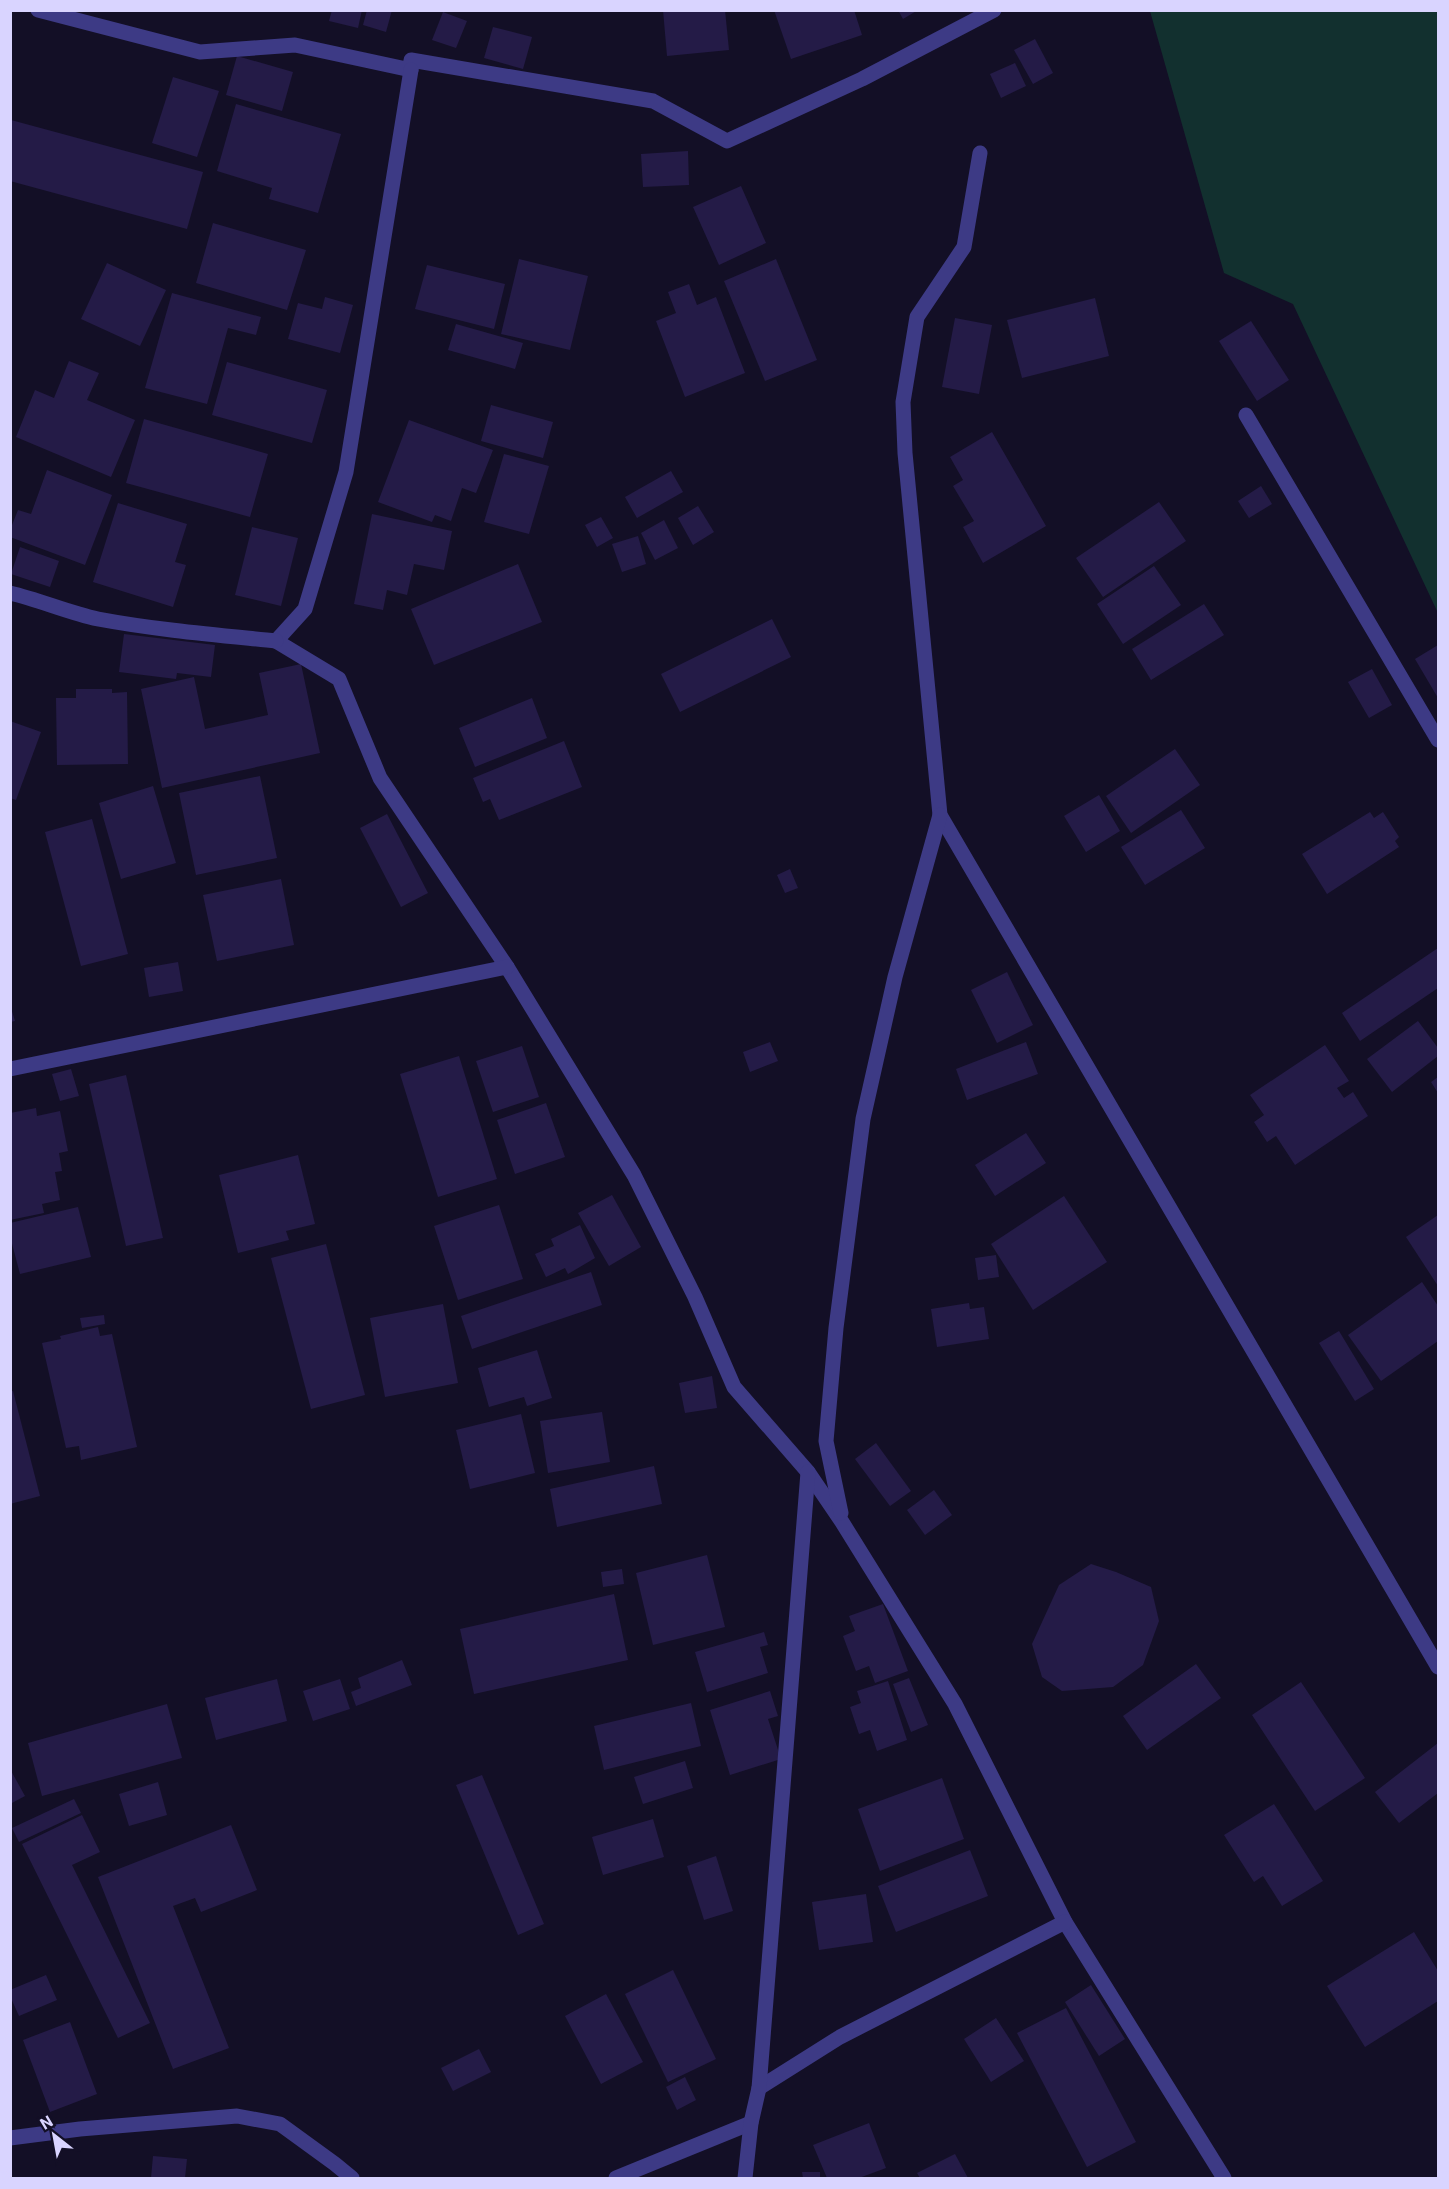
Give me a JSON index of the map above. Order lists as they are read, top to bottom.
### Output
{
  "north": "top left"
}
